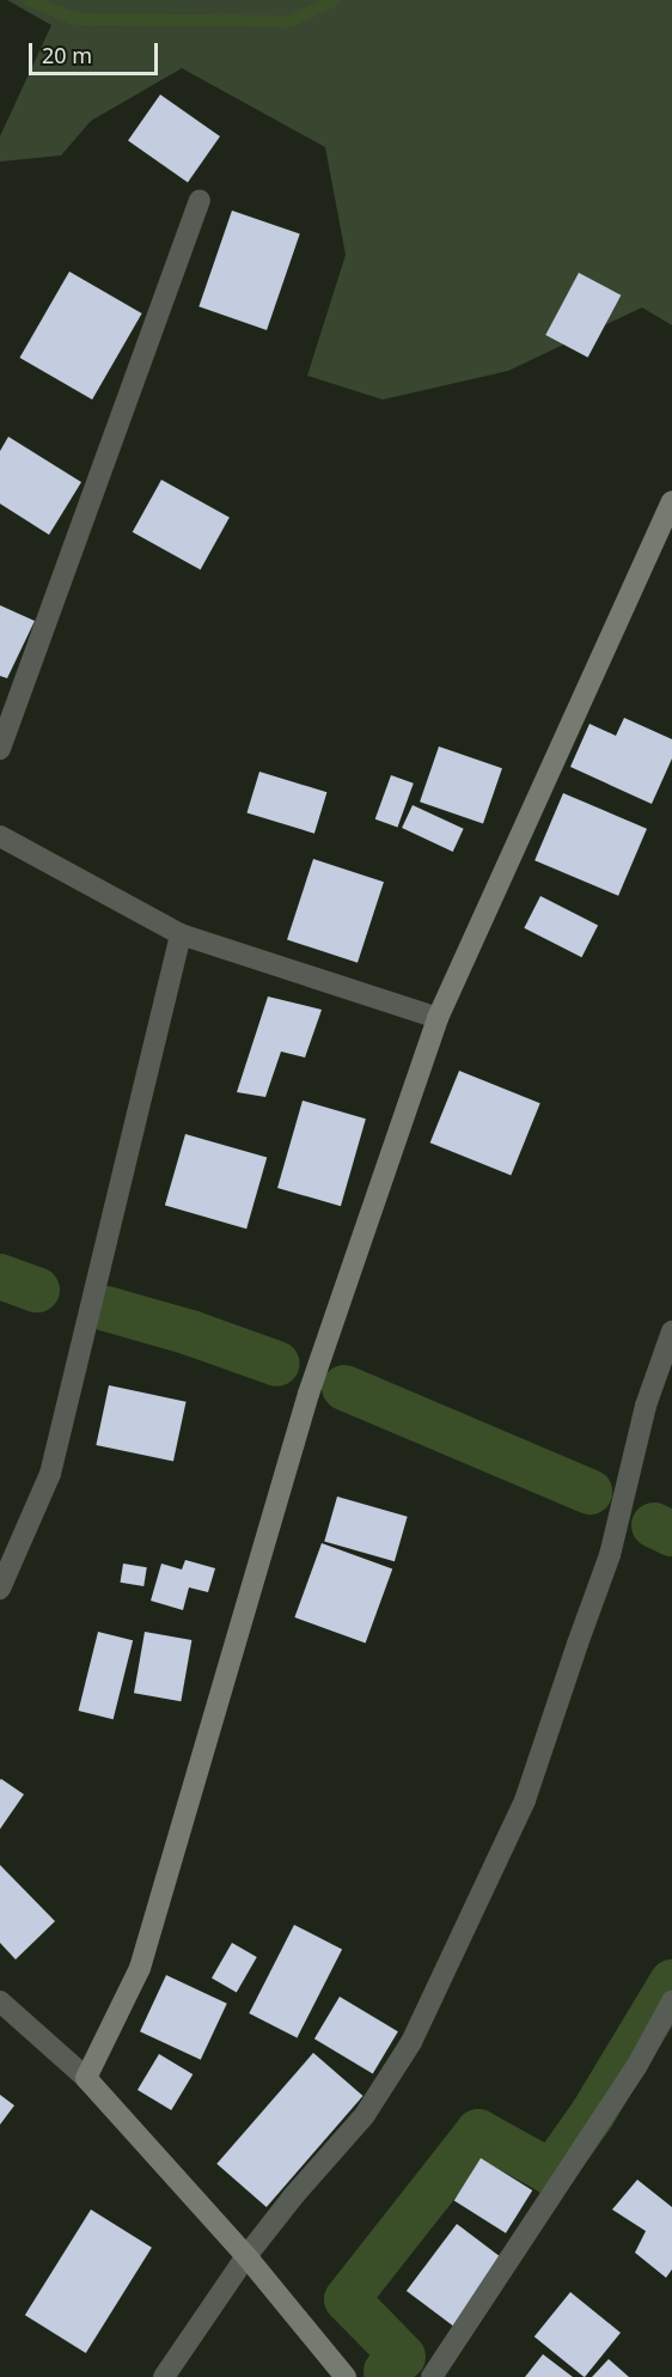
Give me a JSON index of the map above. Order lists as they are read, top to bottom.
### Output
{
  "scale_bar": "20 m"
}
